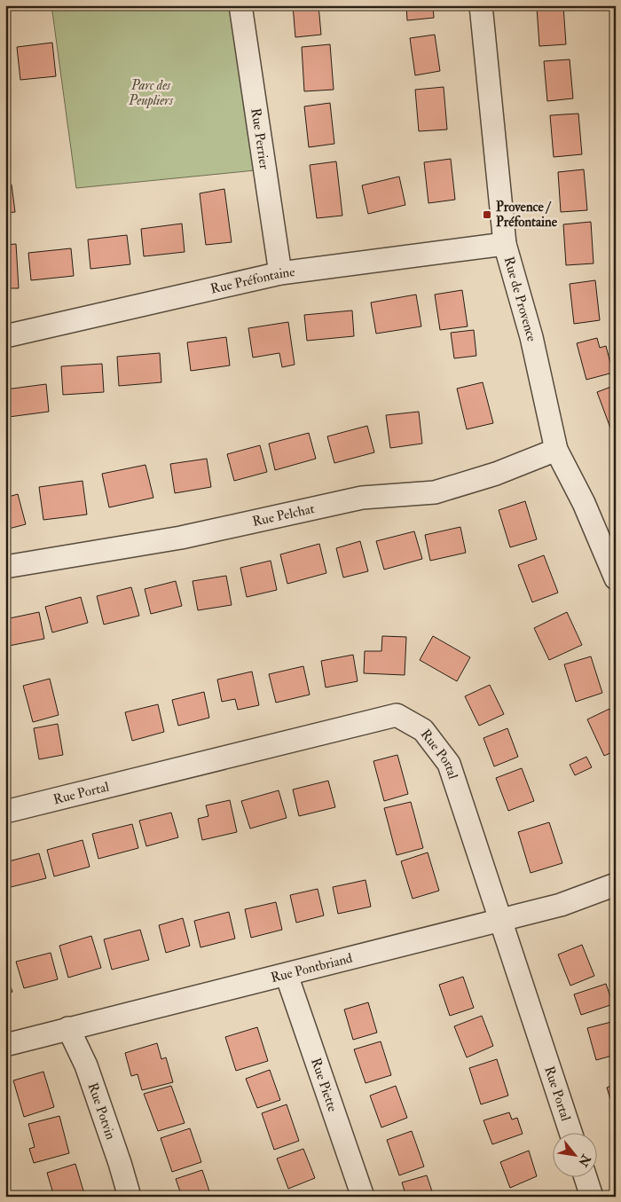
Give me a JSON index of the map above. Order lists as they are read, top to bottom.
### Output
{
  "streets": {
    "street": [
      "Rue Perrier",
      "Rue Préfontaine",
      "Rue de Provence",
      "Rue Pelchat",
      "Rue Portal",
      "Rue Pontbriand",
      "Rue Piette",
      "Rue Potvin"
    ]
  },
  "crossings": [
    ["Rue Perrier", "Rue Préfontaine"],
    ["Rue Préfontaine", "Rue de Provence"],
    ["Rue de Provence", "Rue Pelchat"],
    ["Rue Portal", "Rue Pontbriand"],
    ["Rue Pontbriand", "Rue Piette"],
    ["Rue Pontbriand", "Rue Potvin"]
  ],
  "parks": ["Parc des Peupliers"],
  "places": {
    "transit": ["Provence / Préfontaine"]
  },
  "north": "bottom right"
}
